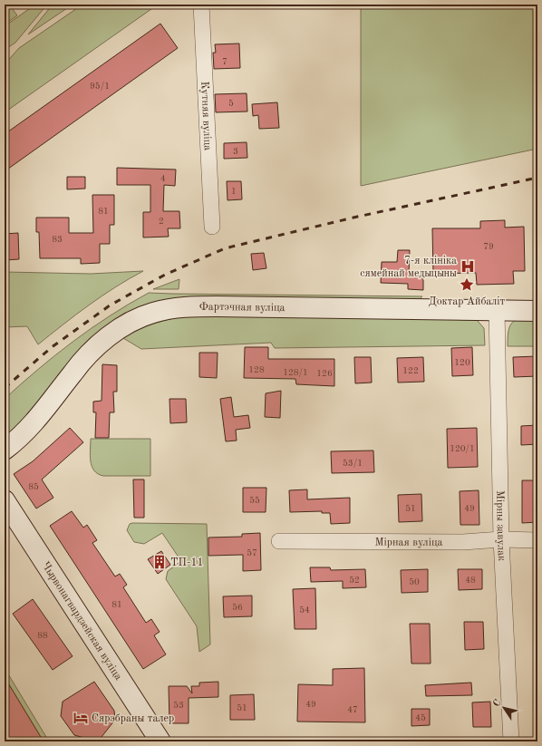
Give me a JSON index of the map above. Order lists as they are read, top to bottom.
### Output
{
  "streets": {
    "street": [
      "Кутняя вуліца",
      "Фартэчная вуліца",
      "Мірны завулак",
      "Мірная вуліца",
      "Чырвонагвардзейская вуліца"
    ]
  },
  "crossings": [
    ["Фартэчная вуліца", "Мірны завулак"],
    ["Мірны завулак", "Мірная вуліца"]
  ],
  "places": {
    "hospital": ["7-я клініка сямейнай медыцыны"],
    "place": ["Доктар Айбаліт"],
    "building": ["ТП-11"],
    "hotel": ["Сярэбраны талер"]
  },
  "house_numbers": [
    "7",
    "95/1",
    "5",
    "3",
    "4",
    "1",
    "81",
    "2",
    "83",
    "79",
    "120",
    "128",
    "122",
    "128/1",
    "126",
    "120/1",
    "53/1",
    "85",
    "55",
    "51",
    "49",
    "57",
    "52",
    "48",
    "50",
    "81",
    "56",
    "54",
    "88",
    "49",
    "53",
    "51",
    "47",
    "45"
  ],
  "north": "top left"
}
